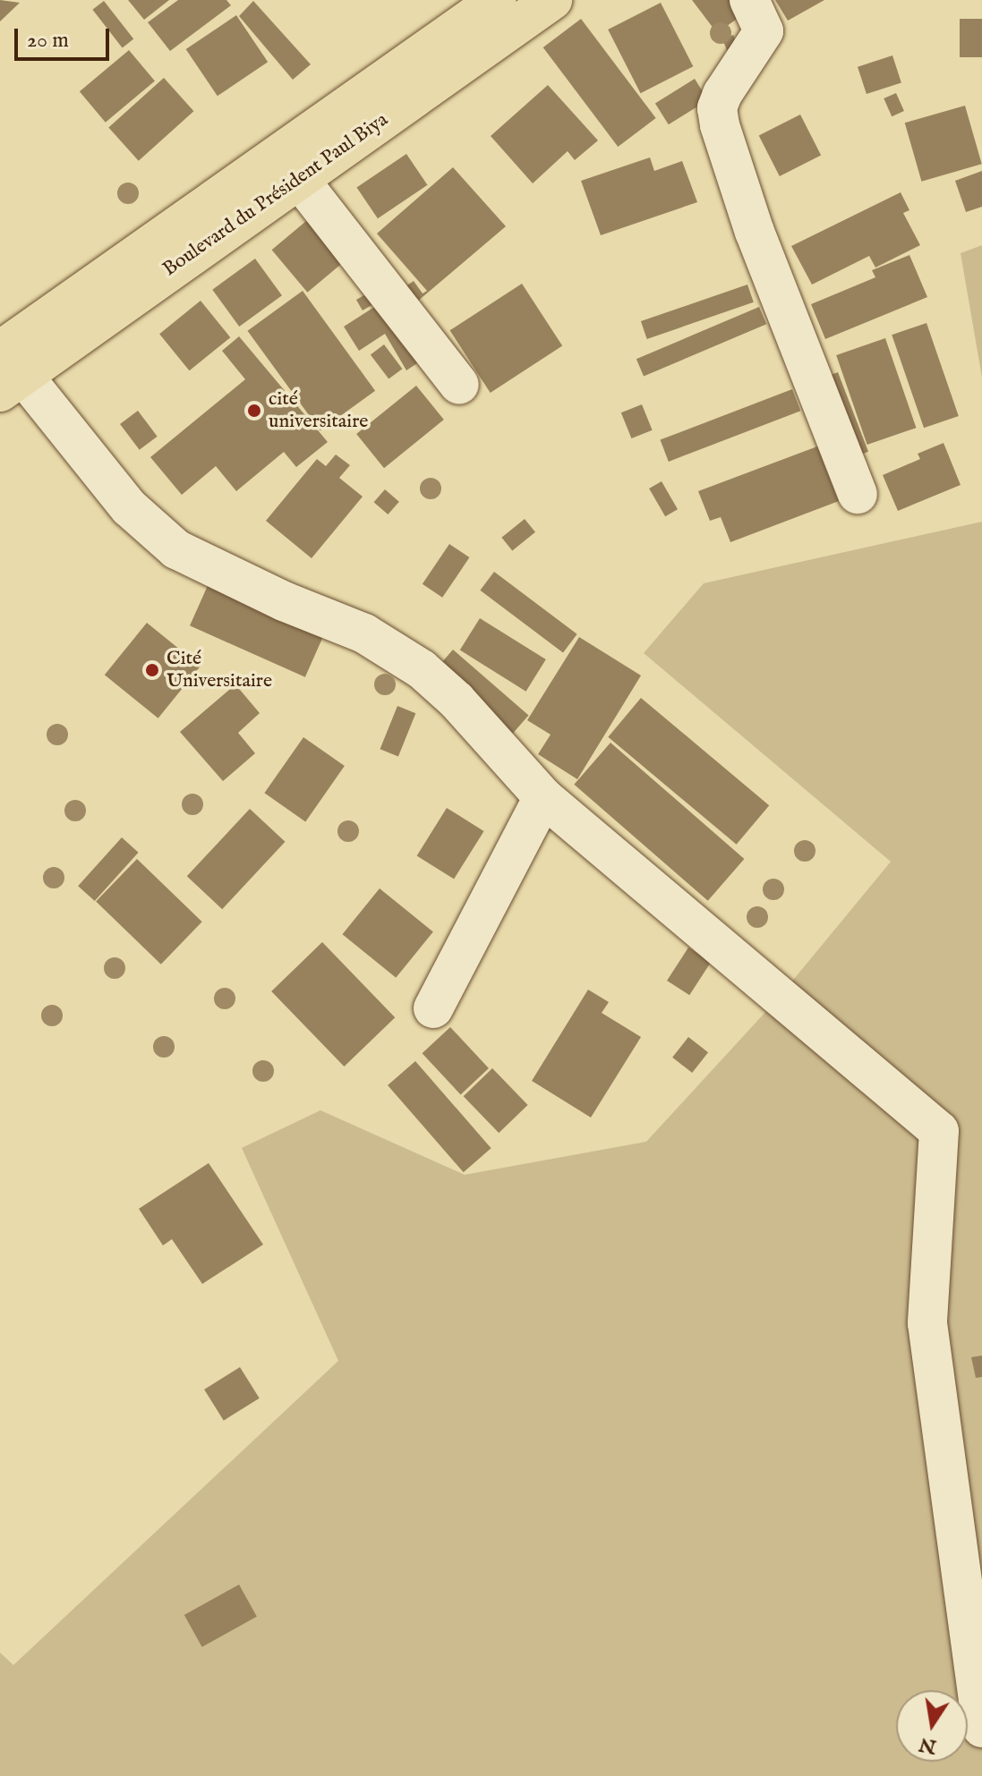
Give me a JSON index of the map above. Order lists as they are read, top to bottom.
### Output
{
  "streets": {
    "main road": ["Boulevard du Président Paul Biya"]
  },
  "places": ["cité universitaire", "Cité Universitaire"],
  "scale_bar": "20 m",
  "north": "bottom"
}
